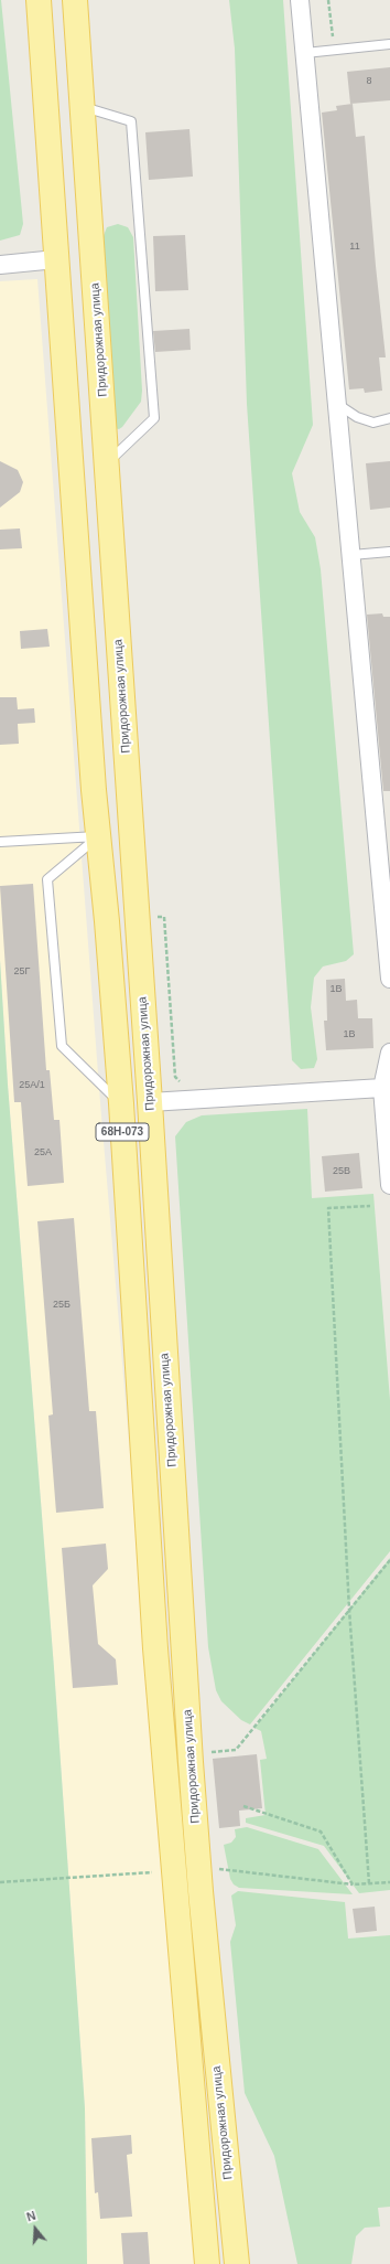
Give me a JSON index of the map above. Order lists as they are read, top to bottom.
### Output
{
  "streets": {
    "main road": ["Придорожная улица", "68Н-073"]
  },
  "house_numbers": [
    "8",
    "11",
    "25Г",
    "1В",
    "1В",
    "25А/1",
    "25А",
    "25В",
    "25Б"
  ],
  "north": "top"
}
